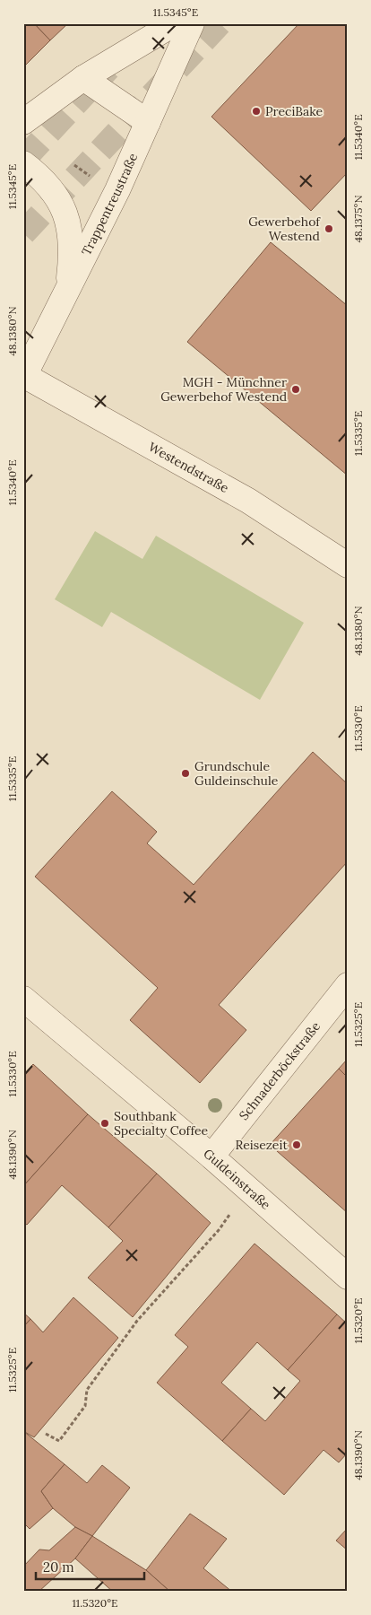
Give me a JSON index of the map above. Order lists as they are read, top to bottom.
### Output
{
  "streets": {
    "street": [
      "Trappentreustraße",
      "Westendstraße",
      "Schnaderböckstraße",
      "Guldeinstraße"
    ]
  },
  "crossings": [
    ["Trappentreustraße", "Westendstraße"],
    ["Schnaderböckstraße", "Guldeinstraße"]
  ],
  "places": [
    "PreciBake",
    "Gewerbehof Westend",
    "MGH - Münchner Gewerbehof Westend",
    "Grundschule Guldeinschule",
    "Southbank Specialty Coffee",
    "Reisezeit"
  ],
  "scale_bar": "20 m",
  "coordinates": [
    "11.5345°E",
    "11.5340°E",
    "48.1375°N",
    "48.1380°N",
    "11.5335°E",
    "11.5330°E",
    "11.5325°E",
    "48.1390°N",
    "11.5320°E"
  ]
}
